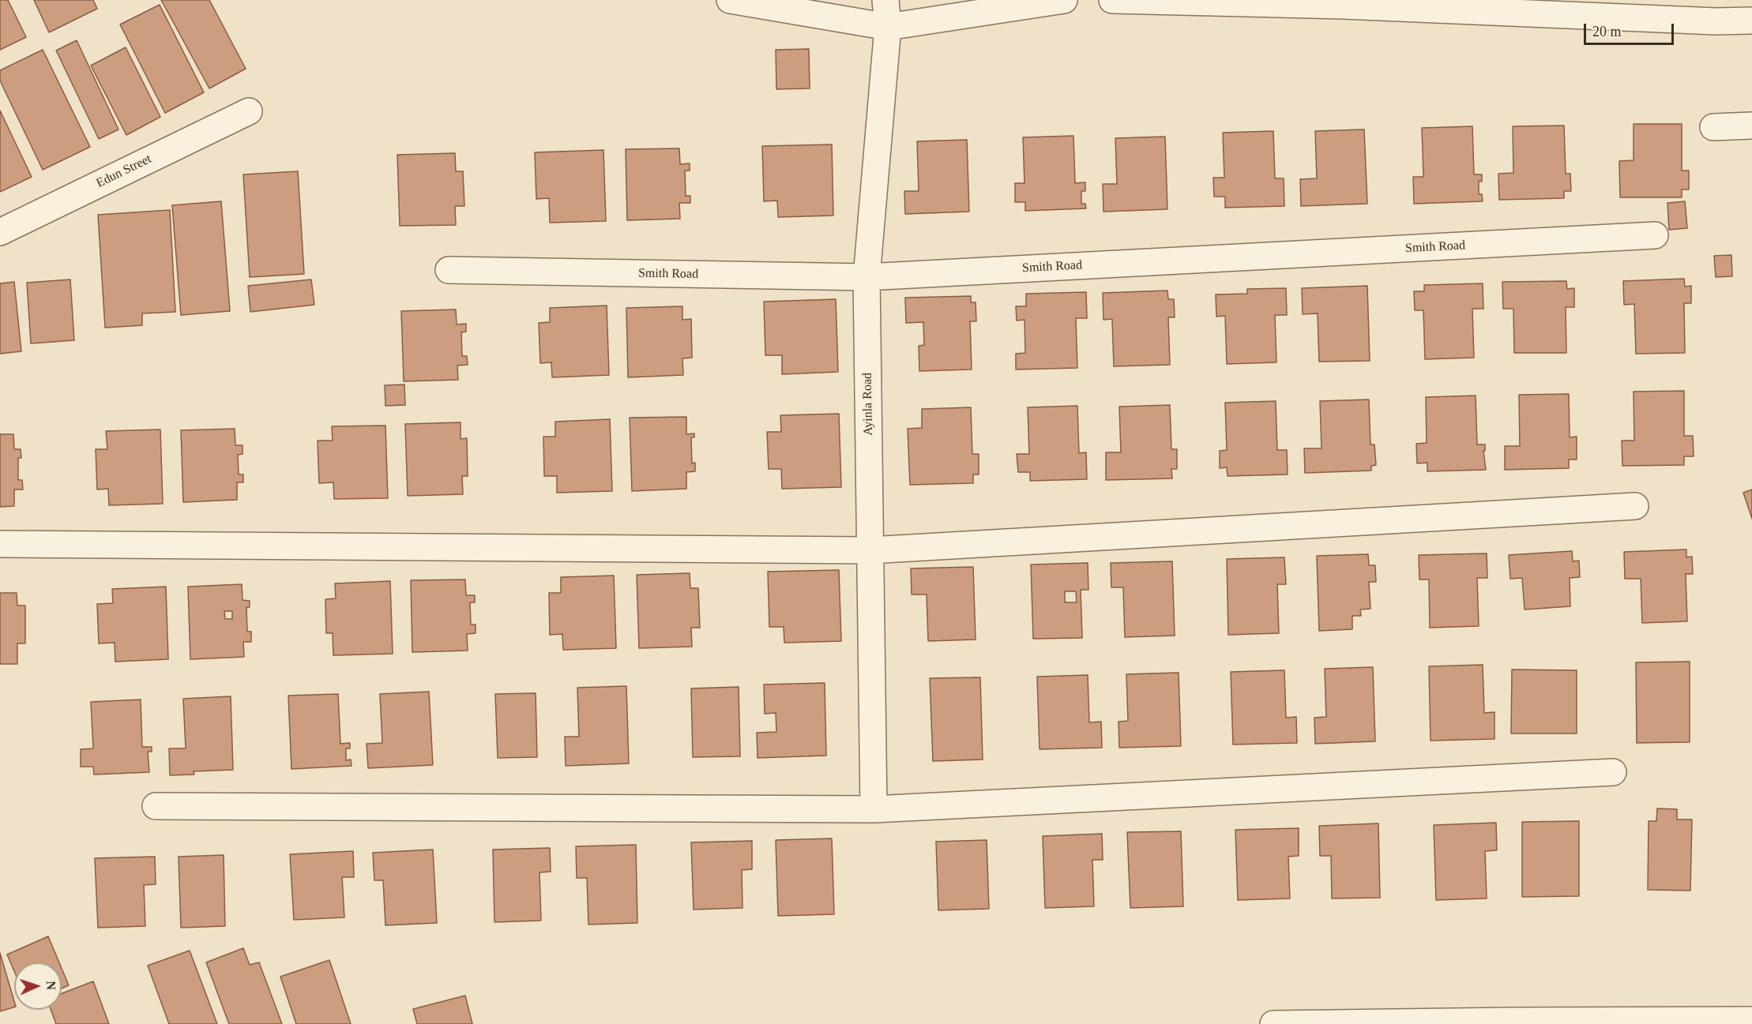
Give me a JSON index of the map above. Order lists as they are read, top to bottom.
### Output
{
  "streets": {
    "street": ["Edun Street", "Smith Road", "Ayinla Road"]
  },
  "crossings": [
    ["Smith Road", "Ayinla Road"]
  ],
  "scale_bar": "20 m",
  "north": "right"
}
